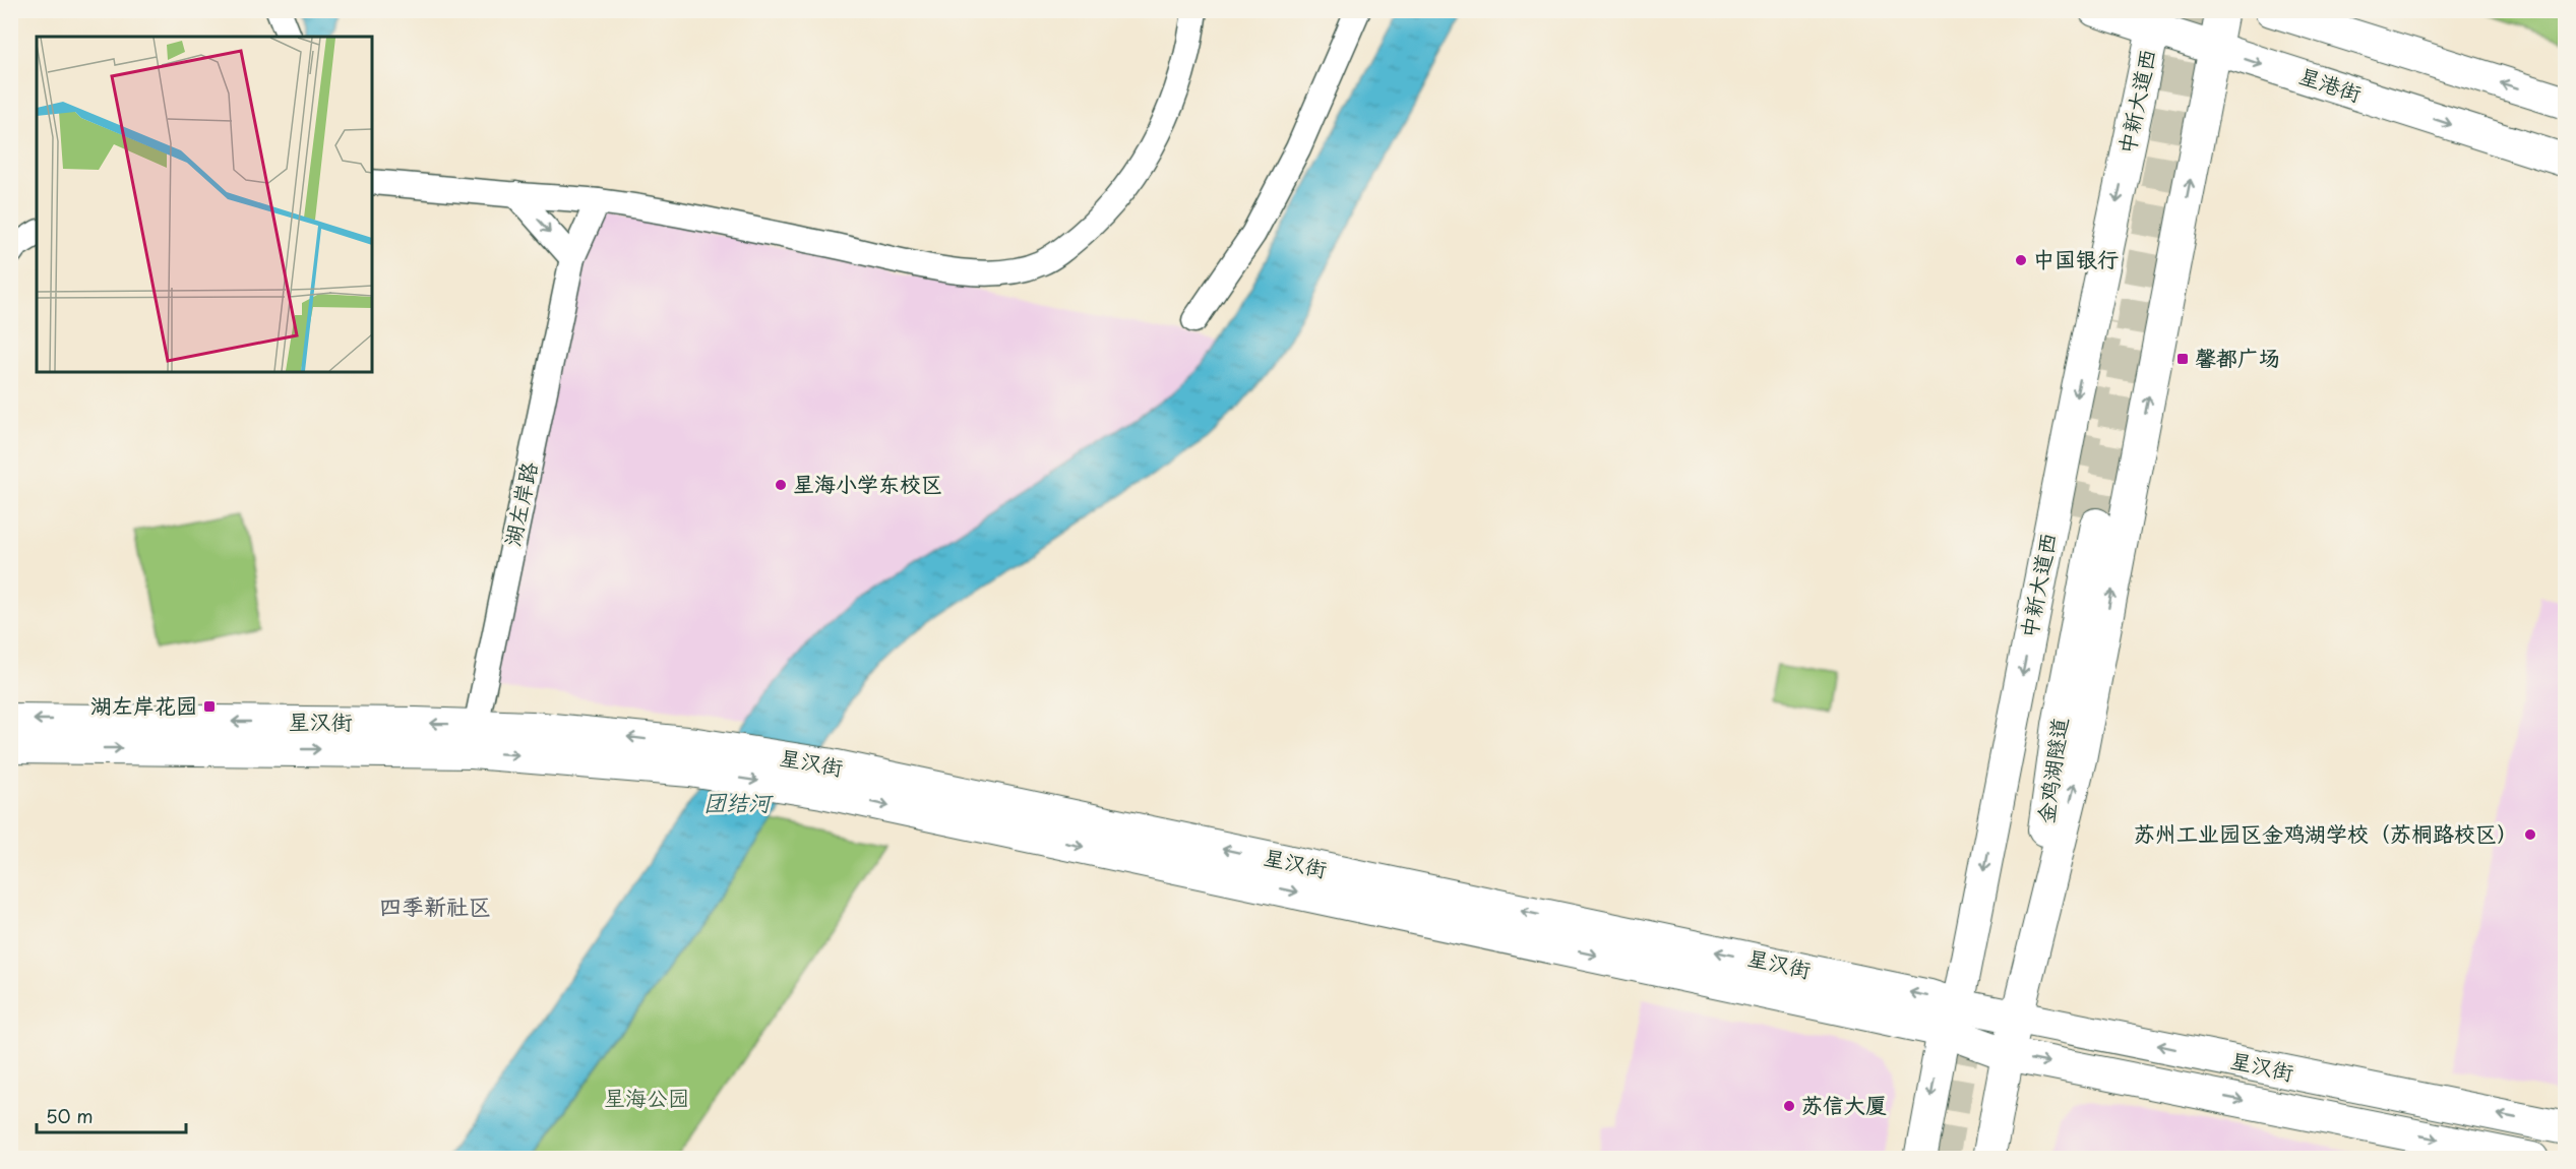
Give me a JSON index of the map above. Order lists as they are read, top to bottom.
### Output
{
  "streets": {
    "main road": [
      "星港街",
      "中新大道西",
      "星汉街",
      "金鸡湖隧道"
    ],
    "street": ["湖左岸路"]
  },
  "crossings": [
    ["星港街", "中新大道西"],
    ["中新大道西", "星汉街"],
    ["湖左岸路", "星汉街"],
    ["星汉街", "金鸡湖隧道"]
  ],
  "districts": ["四季新社区"],
  "water": ["团结河"],
  "parks": ["星海公园"],
  "places": {
    "other": [
      "中国银行",
      "星海小学东校区",
      "苏州工业园区金鸡湖学校（苏桐路校区）",
      "苏信大厦"
    ],
    "transit": ["馨都广场", "湖左岸花园"]
  },
  "scale_bar": "50 m"
}
